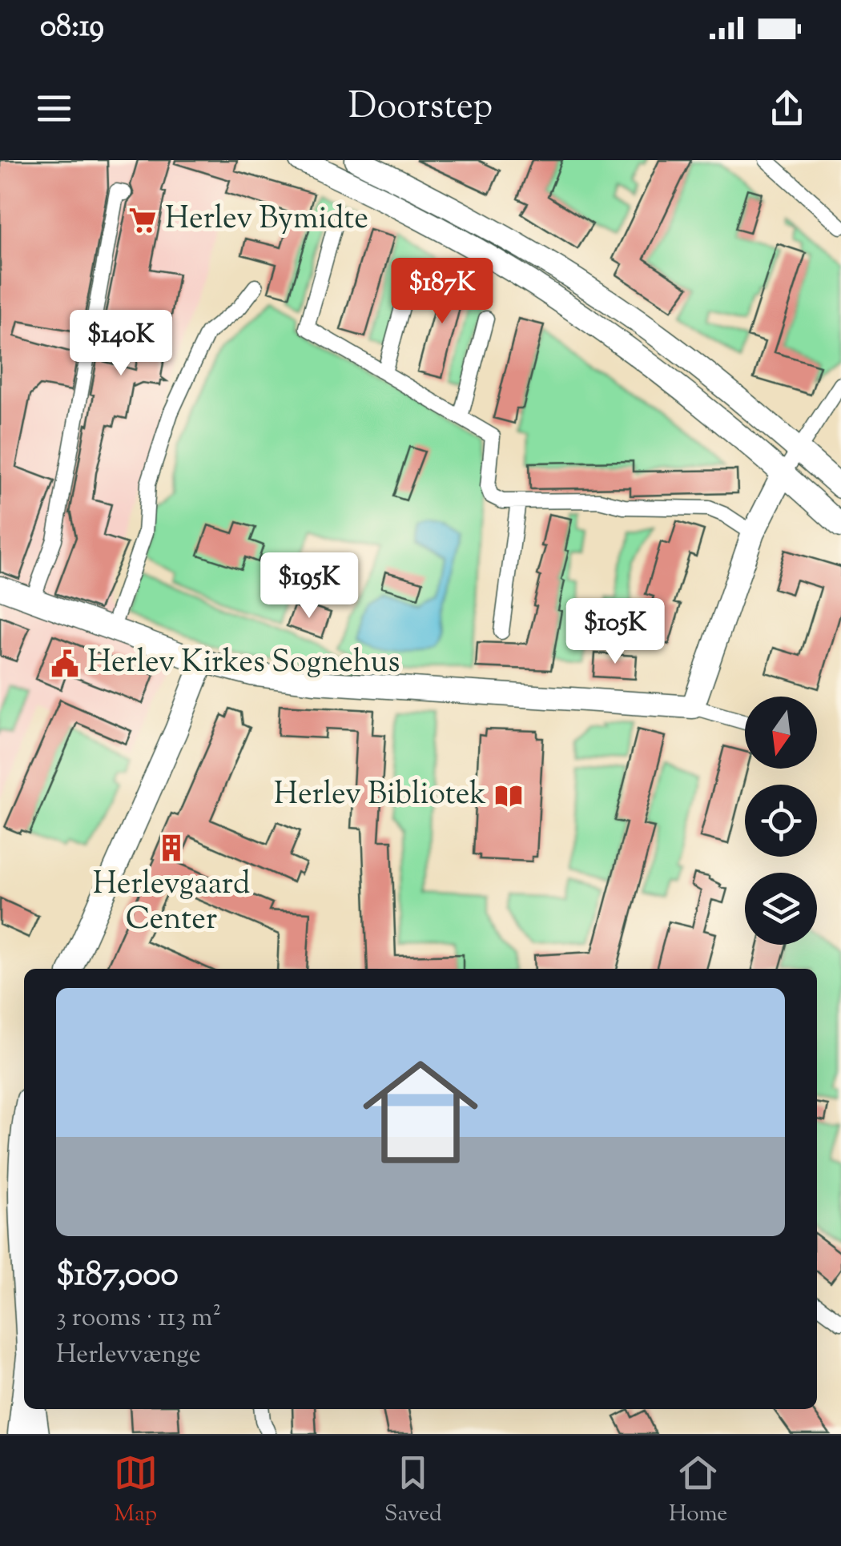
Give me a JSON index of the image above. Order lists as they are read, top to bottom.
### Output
{
  "places": {
    "supermarket": ["Herlev Bymidte"],
    "public building": ["Herlev Kirkes Sognehus"],
    "library": ["Herlev Bibliotek"],
    "building": ["Herlevgaard Center"]
  },
  "north": "bottom",
  "page": {
    "status": "08:19",
    "header": "Doorstep",
    "price": [
      "$187K",
      "$140K",
      "$195K",
      "$105K"
    ],
    "list": [
      {
        "name": "$187,000",
        "note": "3 rooms · 113 m² · Herlevvænge"
      }
    ],
    "tabs": ["Map", "Saved", "Home"]
  }
}
